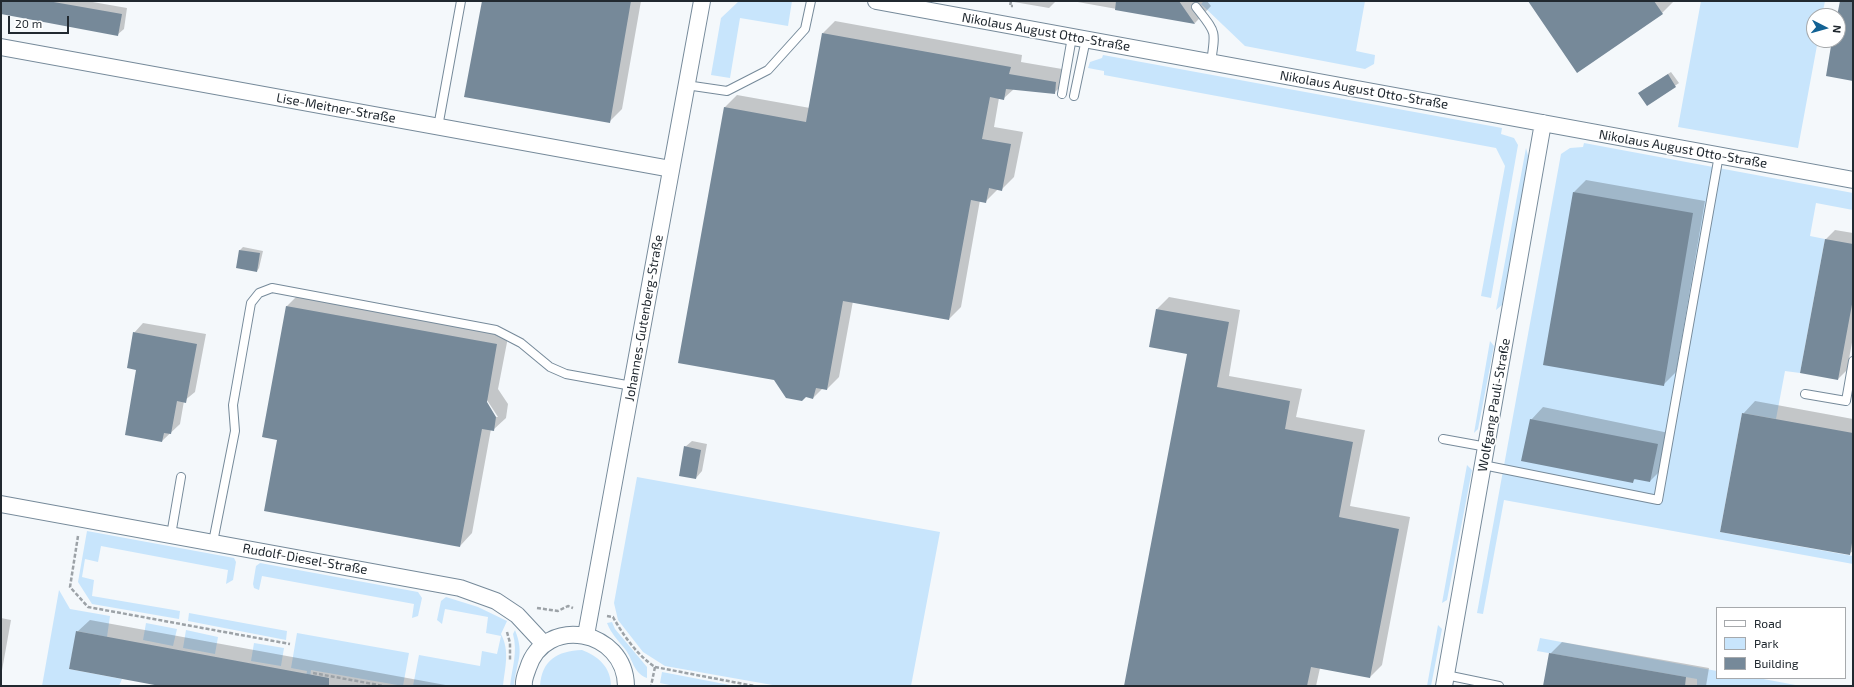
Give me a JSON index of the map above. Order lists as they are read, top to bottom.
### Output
{
  "streets": {
    "street": [
      "Nikolaus August Otto-Straße",
      "Lise-Meitner-Straße",
      "Johannes-Gutenberg-Straße",
      "Wolfgang Pauli-Straße",
      "Rudolf-Diesel-Straße"
    ]
  },
  "crossings": [
    ["Nikolaus August Otto-Straße", "Wolfgang Pauli-Straße"],
    ["Lise-Meitner-Straße", "Johannes-Gutenberg-Straße"]
  ],
  "legend": ["Road", "Park", "Building"],
  "scale_bar": "20 m",
  "north": "right"
}
